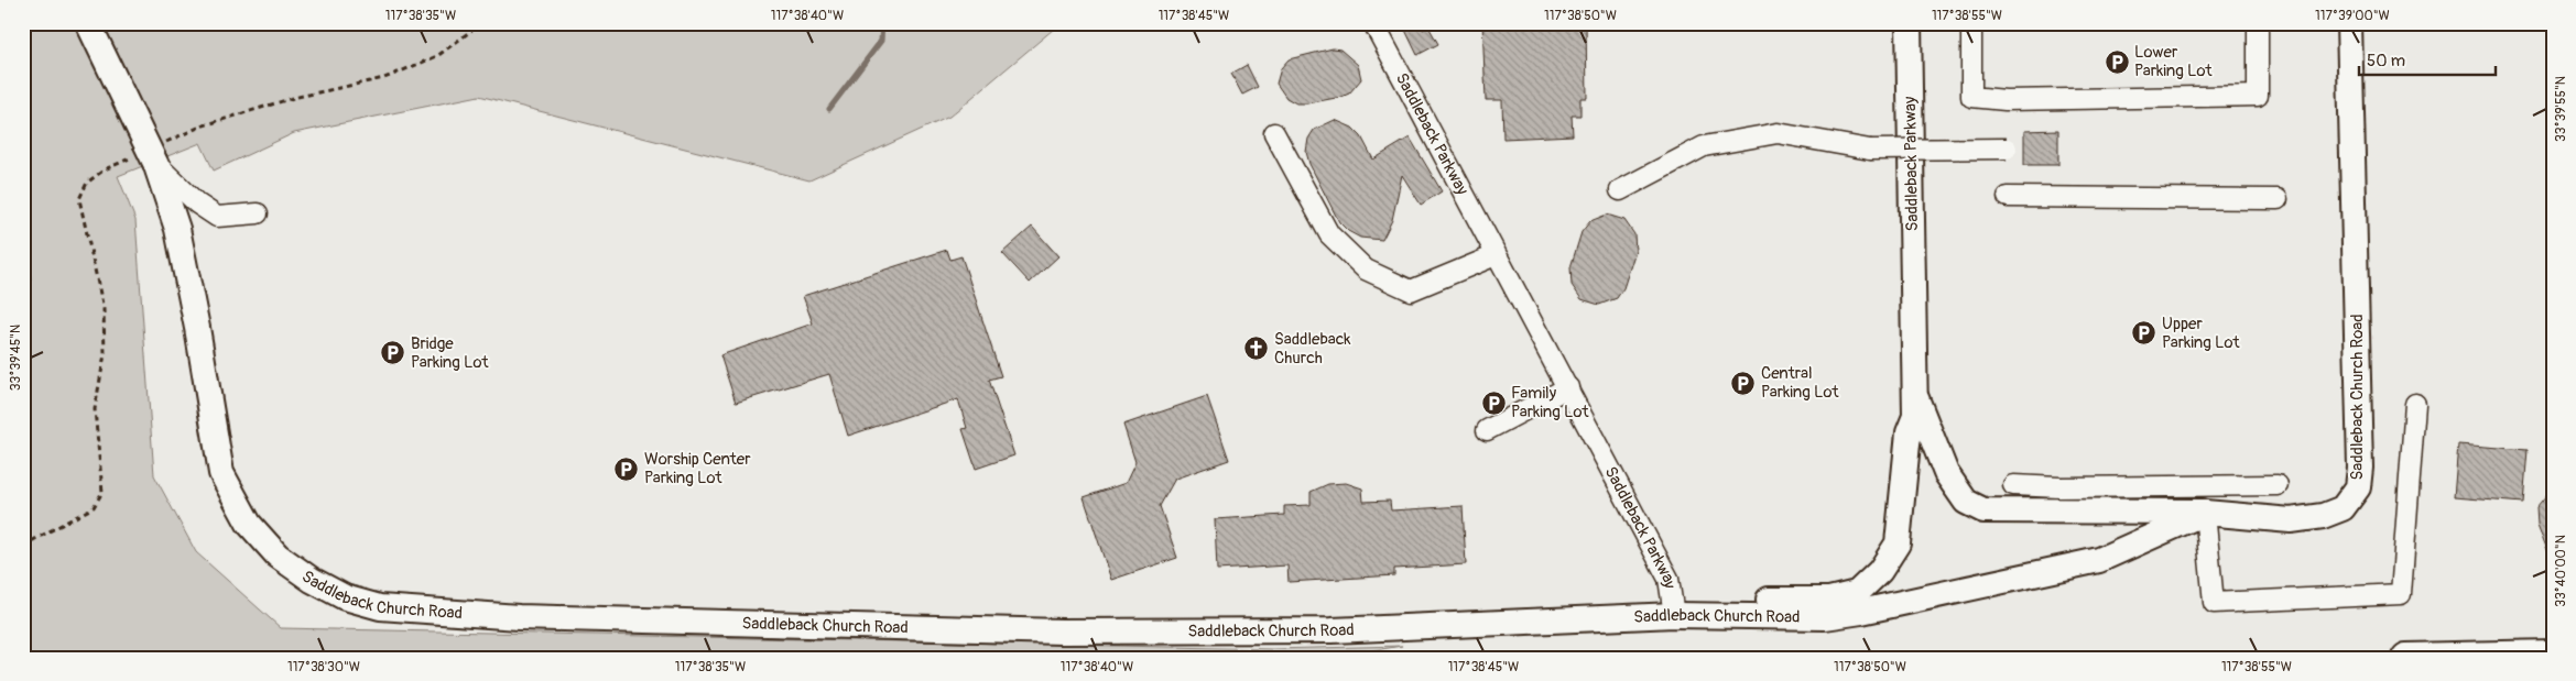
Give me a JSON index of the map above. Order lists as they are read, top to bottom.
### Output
{
  "streets": {
    "main road": ["Saddleback Parkway", "Saddleback Church Road"]
  },
  "crossings": [
    ["Saddleback Parkway", "Saddleback Church Road"]
  ],
  "places": {
    "parking": [
      "Lower Parking Lot",
      "Upper Parking Lot",
      "Bridge Parking Lot",
      "Central Parking Lot",
      "Family Parking Lot",
      "Worship Center Parking Lot"
    ],
    "church": ["Saddleback Church"]
  },
  "scale_bar": "50 m",
  "coordinates": [
    "117°38'35\"W",
    "117°38'40\"W",
    "117°38'45\"W",
    "117°38'50\"W",
    "117°38'55\"W",
    "117°39'00\"W",
    "33°39'55\"N",
    "33°39'45\"N",
    "33°40'00\"N",
    "117°38'30\"W"
  ]
}
